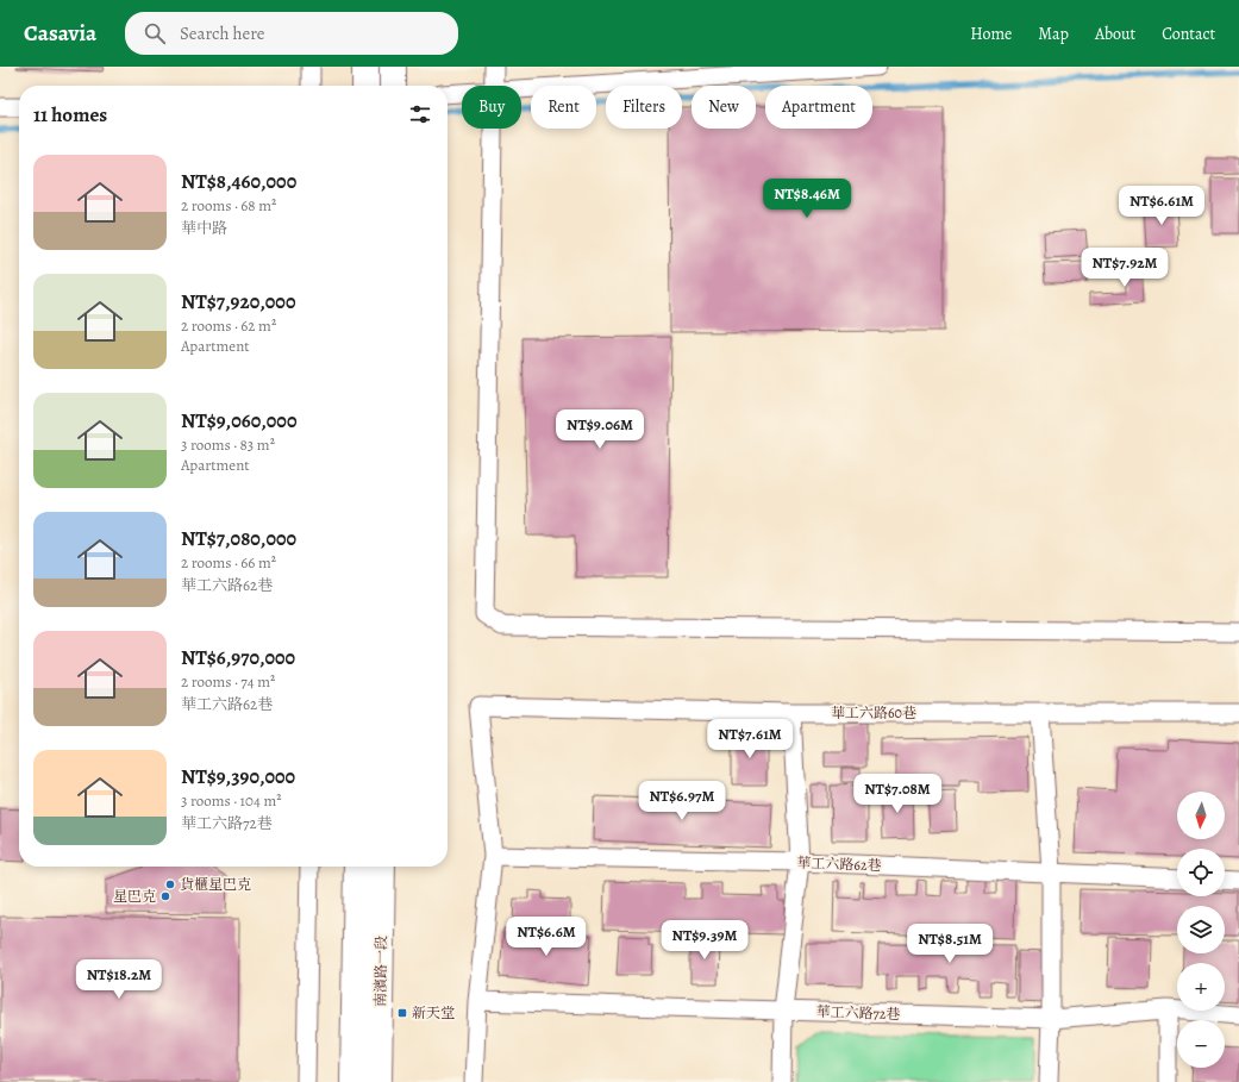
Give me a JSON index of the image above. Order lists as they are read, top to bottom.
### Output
{
  "streets": {
    "main road": ["南濱路一段"],
    "street": ["華工六路60巷", "華工六路62巷", "華工六路72巷"]
  },
  "crossings": [
    ["華工六路60巷", "華工六路62巷"]
  ],
  "places": {
    "other": ["貨櫃星巴克", "星巴克"],
    "transit": ["新天堂"]
  },
  "north": "bottom",
  "page": {
    "header": "Casavia",
    "search": "Search here",
    "nav": [
      "Home",
      "Map",
      "About",
      "Contact"
    ],
    "chip": [
      "Buy",
      "Rent",
      "Filters",
      "New",
      "Apartment"
    ],
    "heading": "11 homes",
    "list": [
      {
        "name": "NT$8,460,000",
        "note": "2 rooms · 68 m² · 華中路"
      },
      {
        "name": "NT$7,920,000",
        "note": "2 rooms · 62 m² · Apartment"
      },
      {
        "name": "NT$9,060,000",
        "note": "3 rooms · 83 m² · Apartment"
      },
      {
        "name": "NT$7,080,000",
        "note": "2 rooms · 66 m² · 華工六路62巷"
      },
      {
        "name": "NT$6,970,000",
        "note": "2 rooms · 74 m² · 華工六路62巷"
      },
      {
        "name": "NT$9,390,000",
        "note": "3 rooms · 104 m² · 華工六路72巷"
      }
    ],
    "price": [
      "NT$8.46M",
      "NT$6.61M",
      "NT$7.92M",
      "NT$9.06M",
      "NT$7.61M",
      "NT$7.08M",
      "NT$6.97M",
      "NT$6.6M",
      "NT$9.39M",
      "NT$8.51M",
      "NT$18.2M"
    ],
    "map_buttons": ["+", "−"]
  }
}
